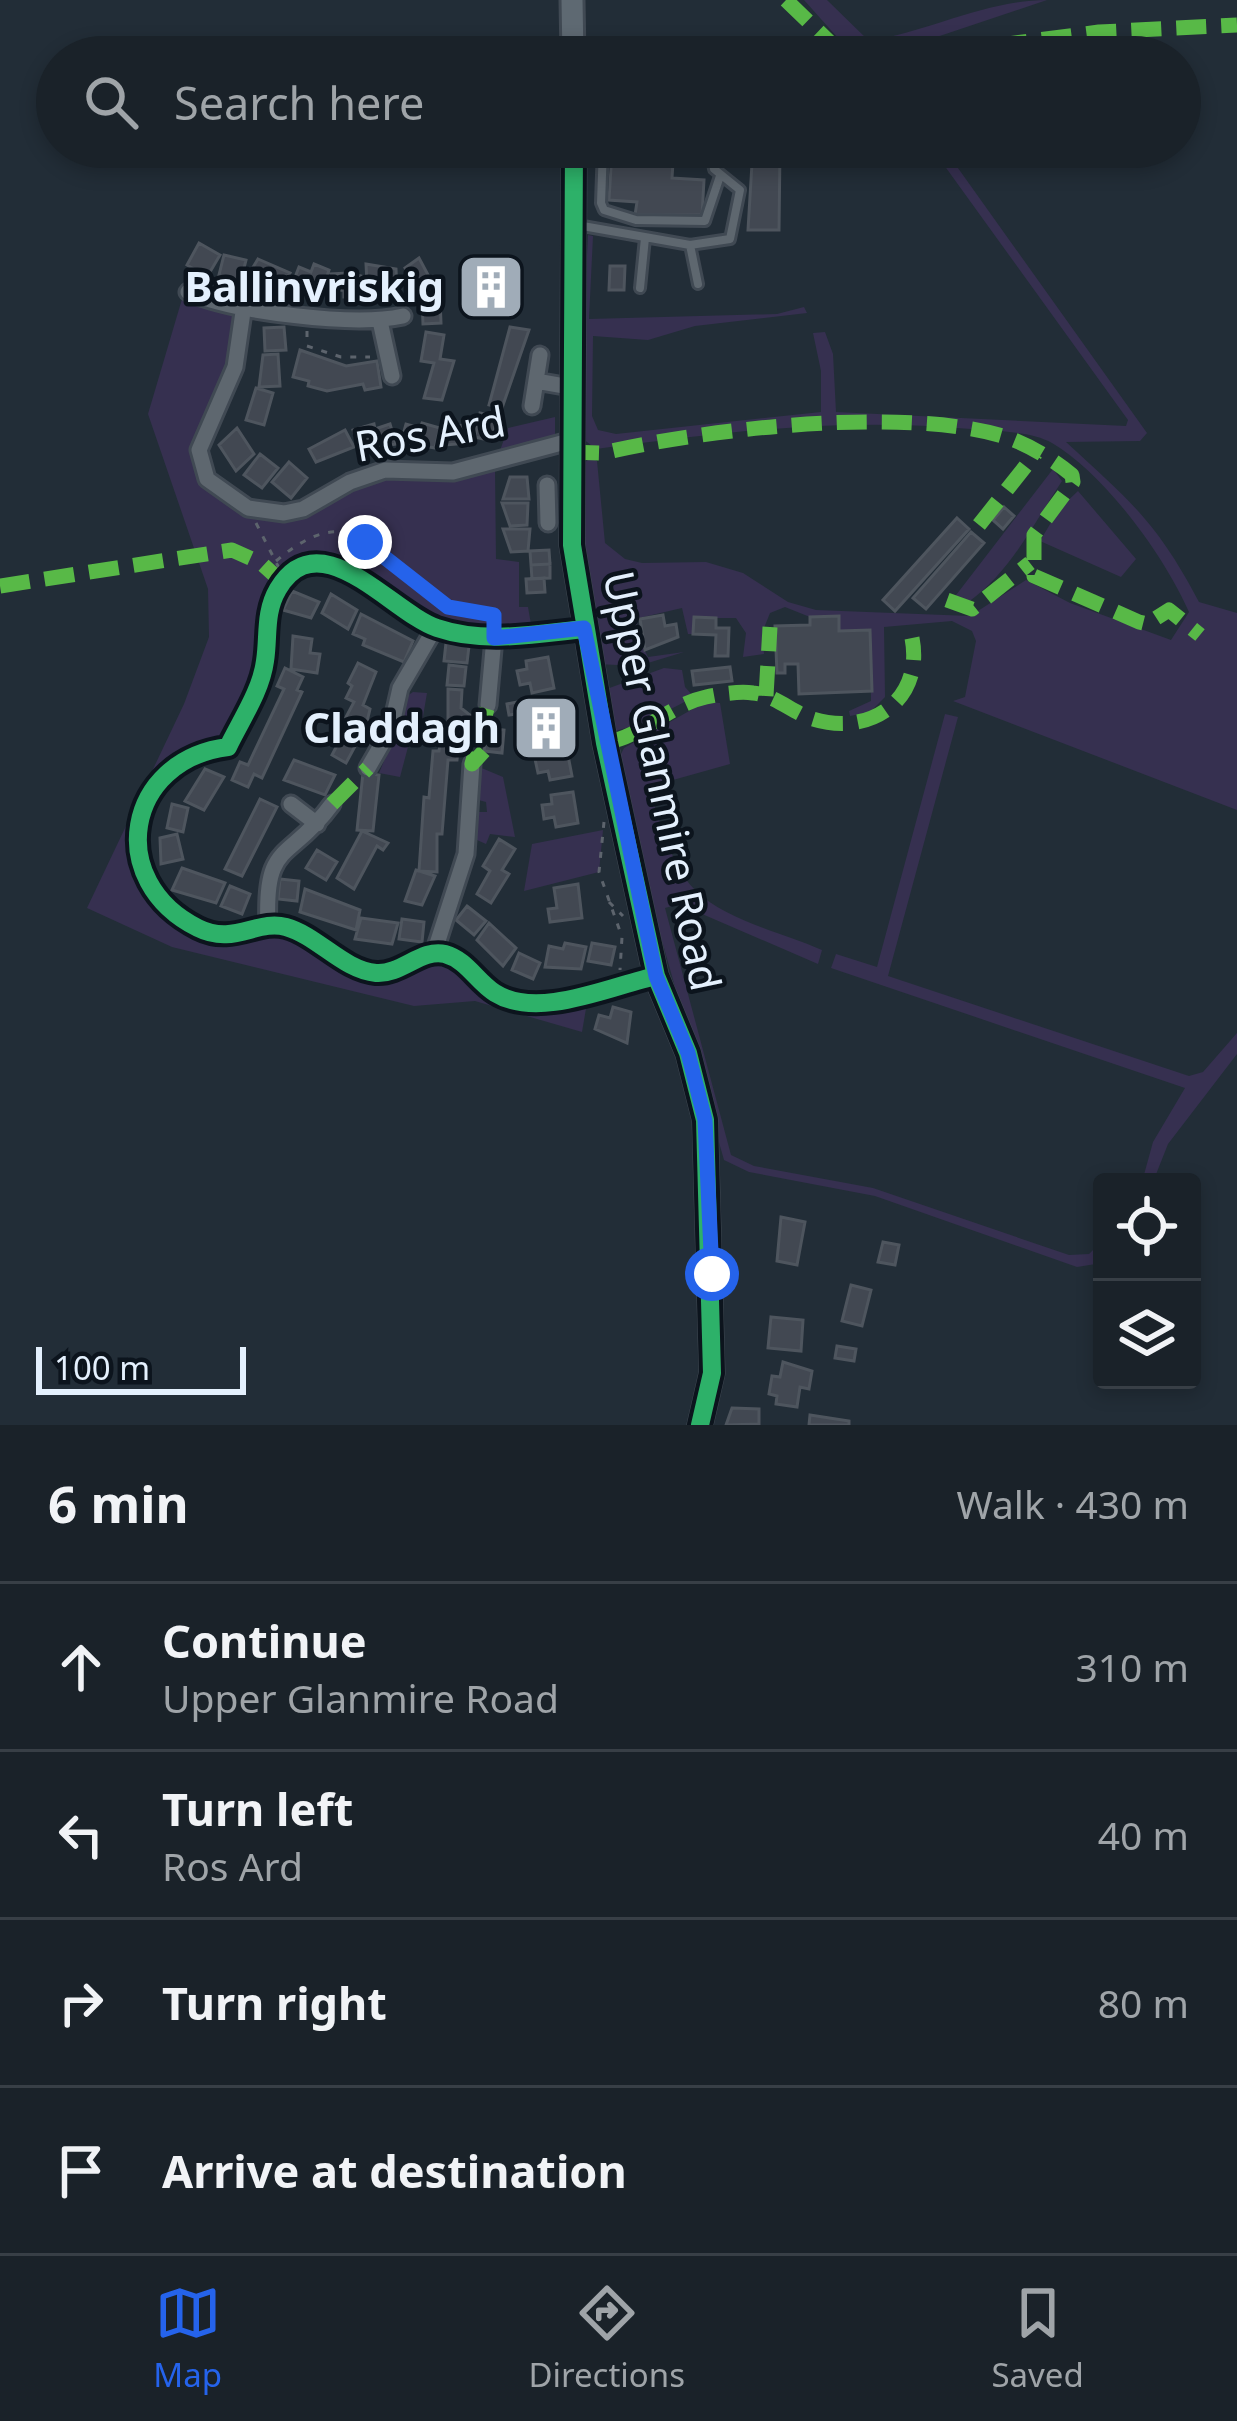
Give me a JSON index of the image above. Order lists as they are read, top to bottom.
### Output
{
  "streets": {
    "main road": ["Upper Glanmire Road"],
    "street": ["Ros Ard"]
  },
  "crossings": [
    ["Ros Ard", "Upper Glanmire Road"]
  ],
  "places": {
    "building": ["Ballinvriskig", "Claddagh"]
  },
  "scale_bar": "100 m",
  "page": {
    "search": "Search here",
    "scale": "100 m",
    "heading": ["6 min", "Walk · 430 m"],
    "list": [
      ["Continue", "Upper Glanmire Road", "310 m"],
      ["Turn left", "Ros Ard", "40 m"],
      ["Turn right", "80 m"],
      "Arrive at destination"
    ],
    "nav": ["Map", "Directions", "Saved"]
  }
}
